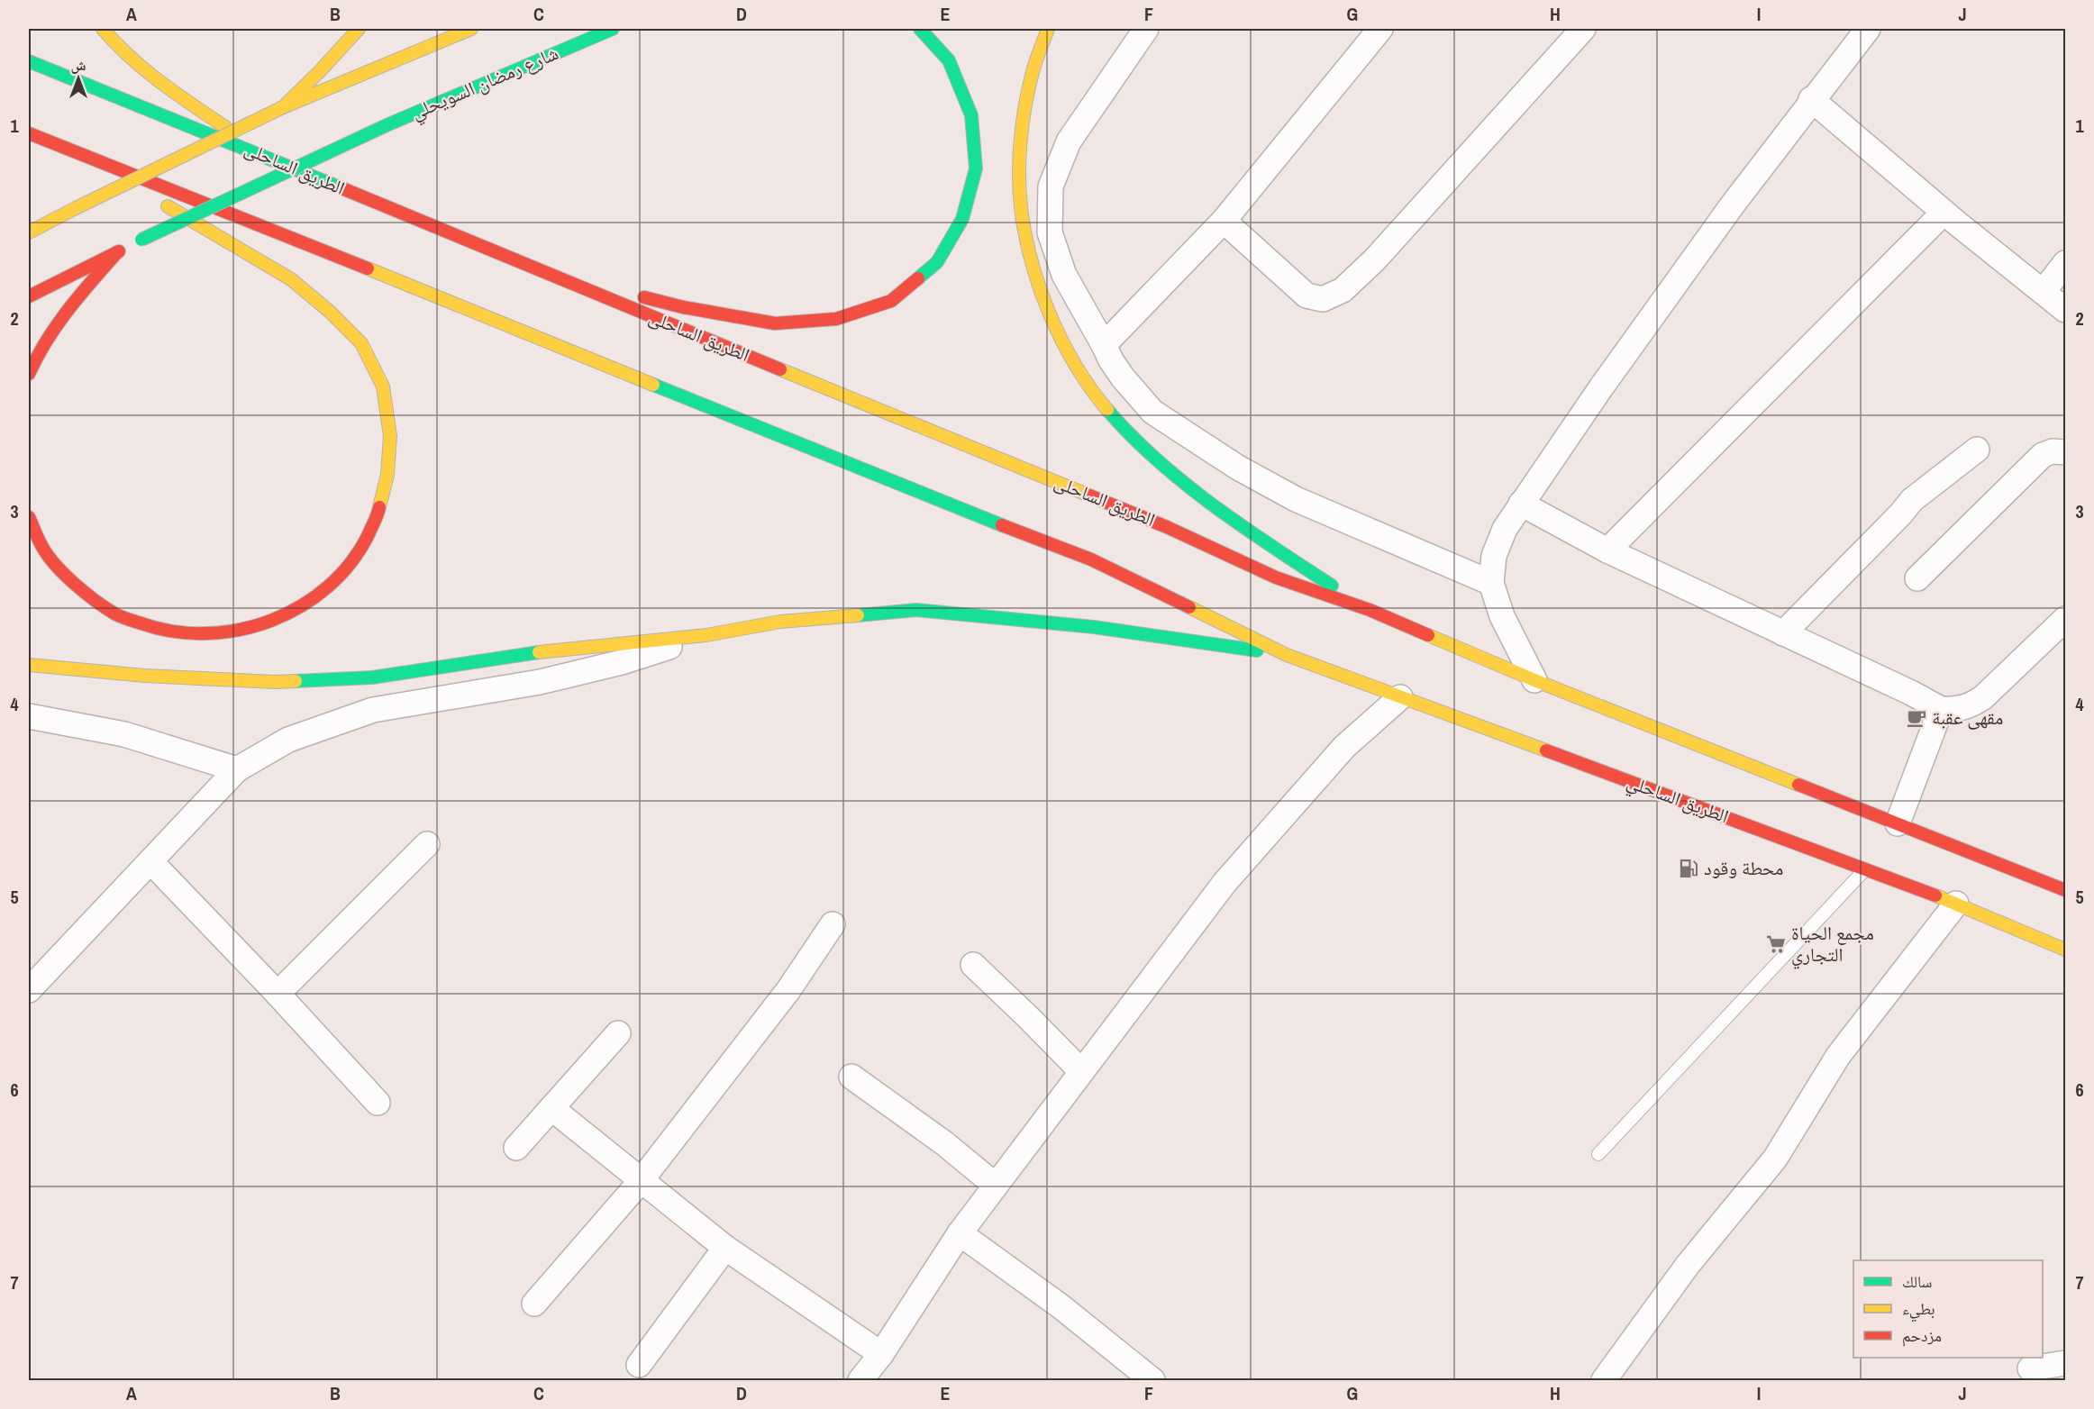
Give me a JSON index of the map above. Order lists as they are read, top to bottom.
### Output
{
  "streets": {
    "main road": ["شارع رمضان السويحلي", "الطريق الساحلى", "الطريق الساحلي"]
  },
  "places": {
    "cafe": ["مقهى عقبة"],
    "fuel station": ["محطة وقود"],
    "supermarket": ["مجمع الحياة التجاري"]
  },
  "legend": ["سالك", "بطيء", "مزدحم"],
  "north": "top",
  "grid": {
    "columns": [
      "A",
      "B",
      "C",
      "D",
      "E",
      "F",
      "G",
      "H",
      "I",
      "J"
    ],
    "rows": [
      "1",
      "2",
      "3",
      "4",
      "5",
      "6",
      "7"
    ]
  }
}
